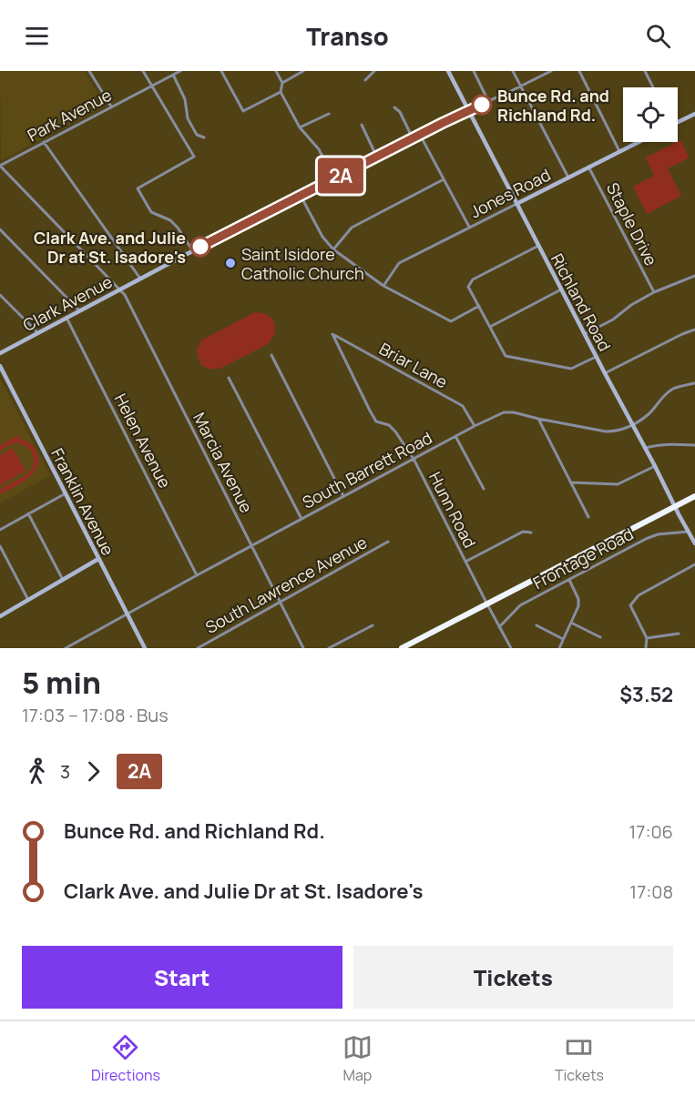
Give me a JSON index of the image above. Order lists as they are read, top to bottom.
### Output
{
  "streets": {
    "street": [
      "Park Avenue",
      "Jones Road",
      "Staple Drive",
      "Richland Road",
      "Clark Avenue",
      "Briar Lane",
      "Helen Avenue",
      "Marcia Avenue",
      "South Barrett Road",
      "Franklin Avenue",
      "Hunn Road",
      "Frontage Road",
      "South Lawrence Avenue"
    ]
  },
  "crossings": [
    ["Park Avenue", "Marcia Avenue"],
    ["Jones Road", "Staple Drive"],
    ["Jones Road", "Richland Road"],
    ["Richland Road", "Clark Avenue"],
    ["Richland Road", "South Barrett Road"],
    ["Richland Road", "Frontage Road"],
    ["Clark Avenue", "Helen Avenue"],
    ["Clark Avenue", "Marcia Avenue"],
    ["Briar Lane", "South Barrett Road"],
    ["Briar Lane", "Hunn Road"],
    ["Helen Avenue", "South Barrett Road"],
    ["Marcia Avenue", "South Barrett Road"],
    ["Marcia Avenue", "South Lawrence Avenue"],
    ["South Barrett Road", "Franklin Avenue"],
    ["South Barrett Road", "Hunn Road"],
    ["Hunn Road", "Frontage Road"]
  ],
  "places": ["Bunce Rd. and Richland Rd.", "Clark Ave. and Julie Dr at St. Isadore's", "Saint Isidore Catholic Church"],
  "lines": ["bus line 2A"],
  "page": {
    "header": "Transo",
    "on_map": "2A",
    "heading": ["5 min", "17:03 – 17:08 · Bus", "$3.52"],
    "legs": ["3", "2A"],
    "list": [
      {
        "name": "Bunce Rd. and Richland Rd.",
        "value": "17:06"
      },
      {
        "name": "Clark Ave. and Julie Dr at St. Isadore's",
        "value": "17:08"
      }
    ],
    "buttons": ["Start", "Tickets"],
    "tabs": ["Directions", "Map", "Tickets"]
  }
}
